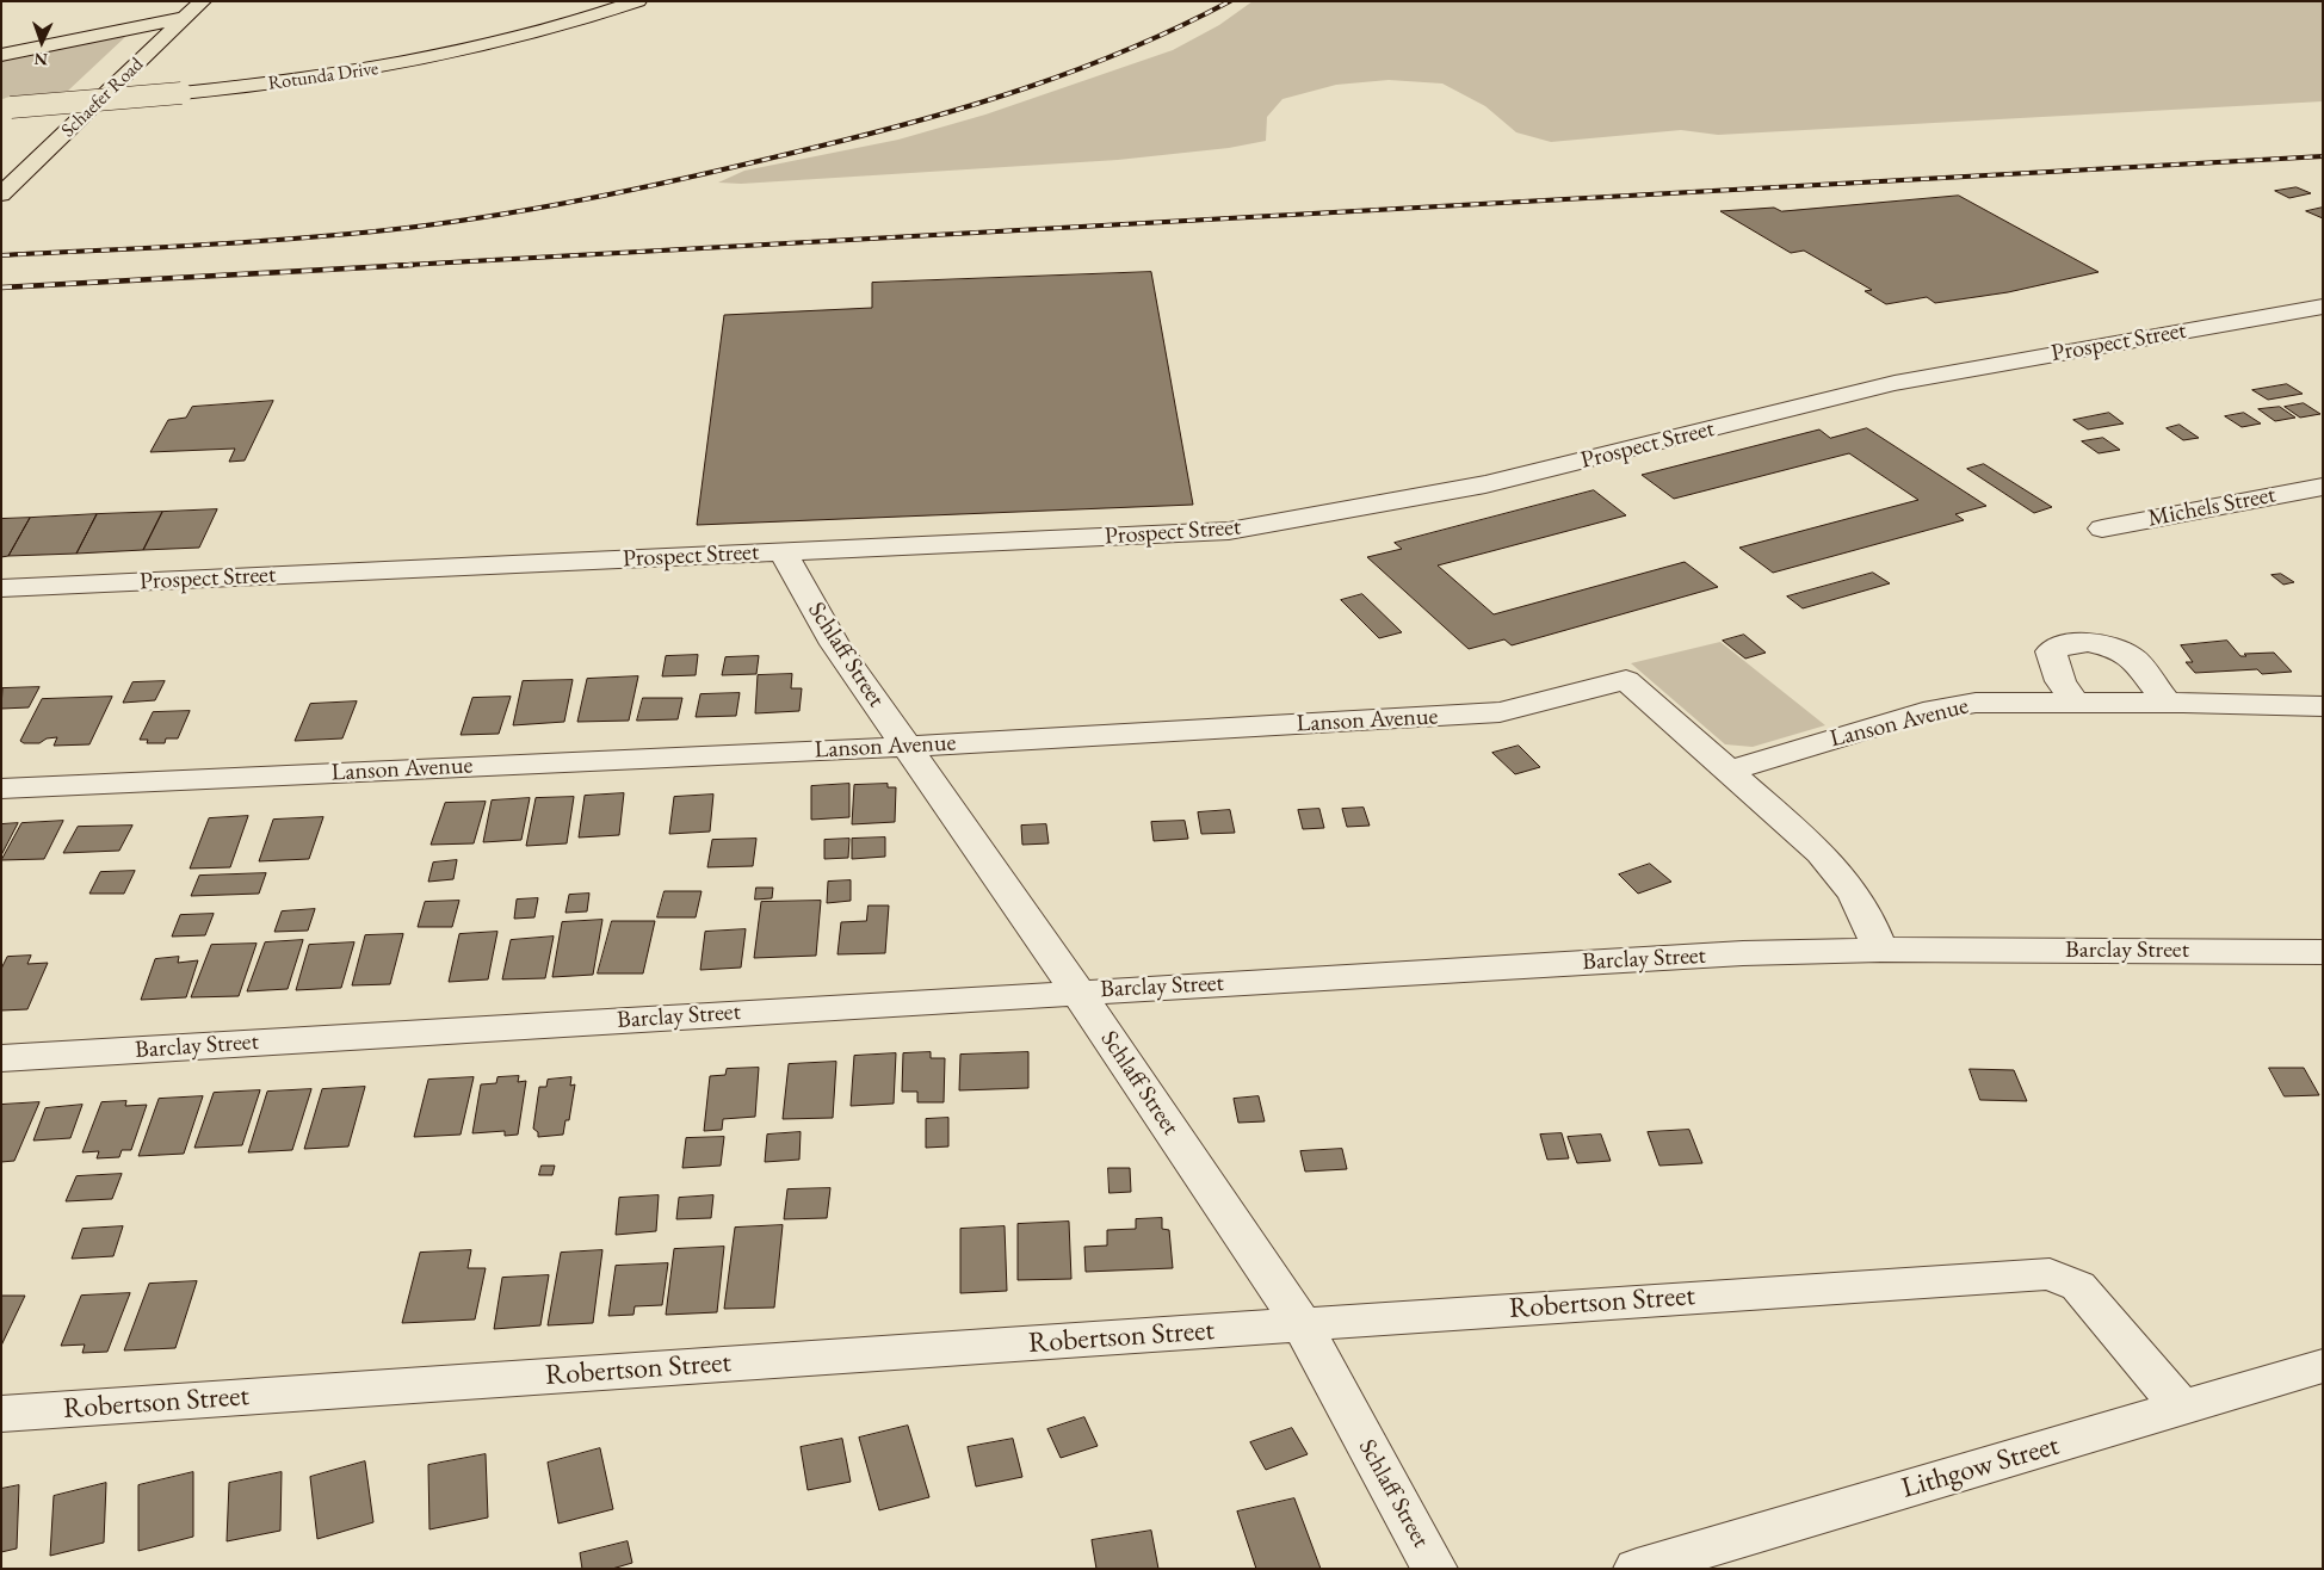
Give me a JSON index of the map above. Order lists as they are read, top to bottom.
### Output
{
  "streets": {
    "main road": ["Rotunda Drive", "Schaefer Road"],
    "street": [
      "Prospect Street",
      "Michels Street",
      "Schlaff Street",
      "Lanson Avenue",
      "Barclay Street",
      "Robertson Street",
      "Lithgow Street"
    ]
  },
  "crossings": [
    ["Prospect Street", "Schlaff Street"],
    ["Schlaff Street", "Lanson Avenue"],
    ["Schlaff Street", "Barclay Street"],
    ["Schlaff Street", "Robertson Street"],
    ["Lanson Avenue", "Barclay Street"],
    ["Robertson Street", "Lithgow Street"]
  ],
  "north": "bottom"
}
